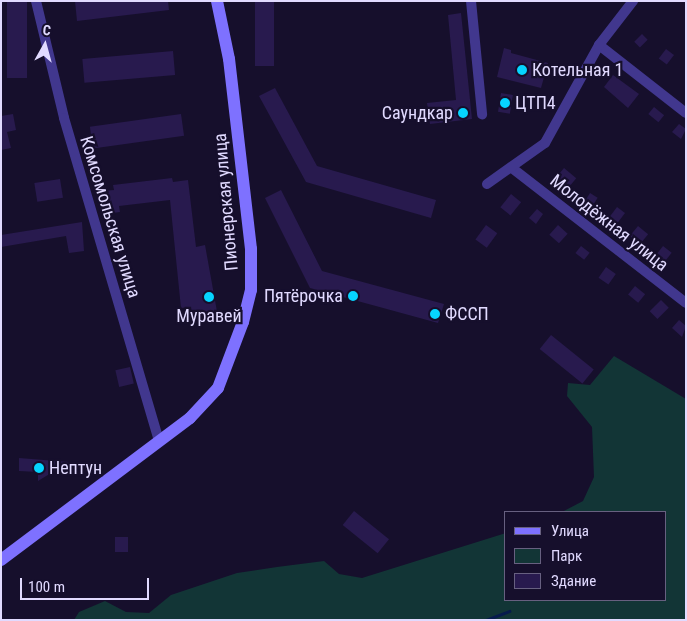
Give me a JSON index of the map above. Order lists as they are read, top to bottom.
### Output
{
  "streets": {
    "main road": ["Пионерская улица"],
    "street": ["Комсомольская улица", "Молодёжная улица"]
  },
  "crossings": [
    ["Пионерская улица", "Комсомольская улица"]
  ],
  "places": [
    "Котельная 1",
    "ЦТП4",
    "Саундкар",
    "Пятёрочка",
    "Муравей",
    "ФССП",
    "Нептун"
  ],
  "legend": ["Улица", "Парк", "Здание"],
  "scale_bar": "100 m",
  "north": "top"
}
